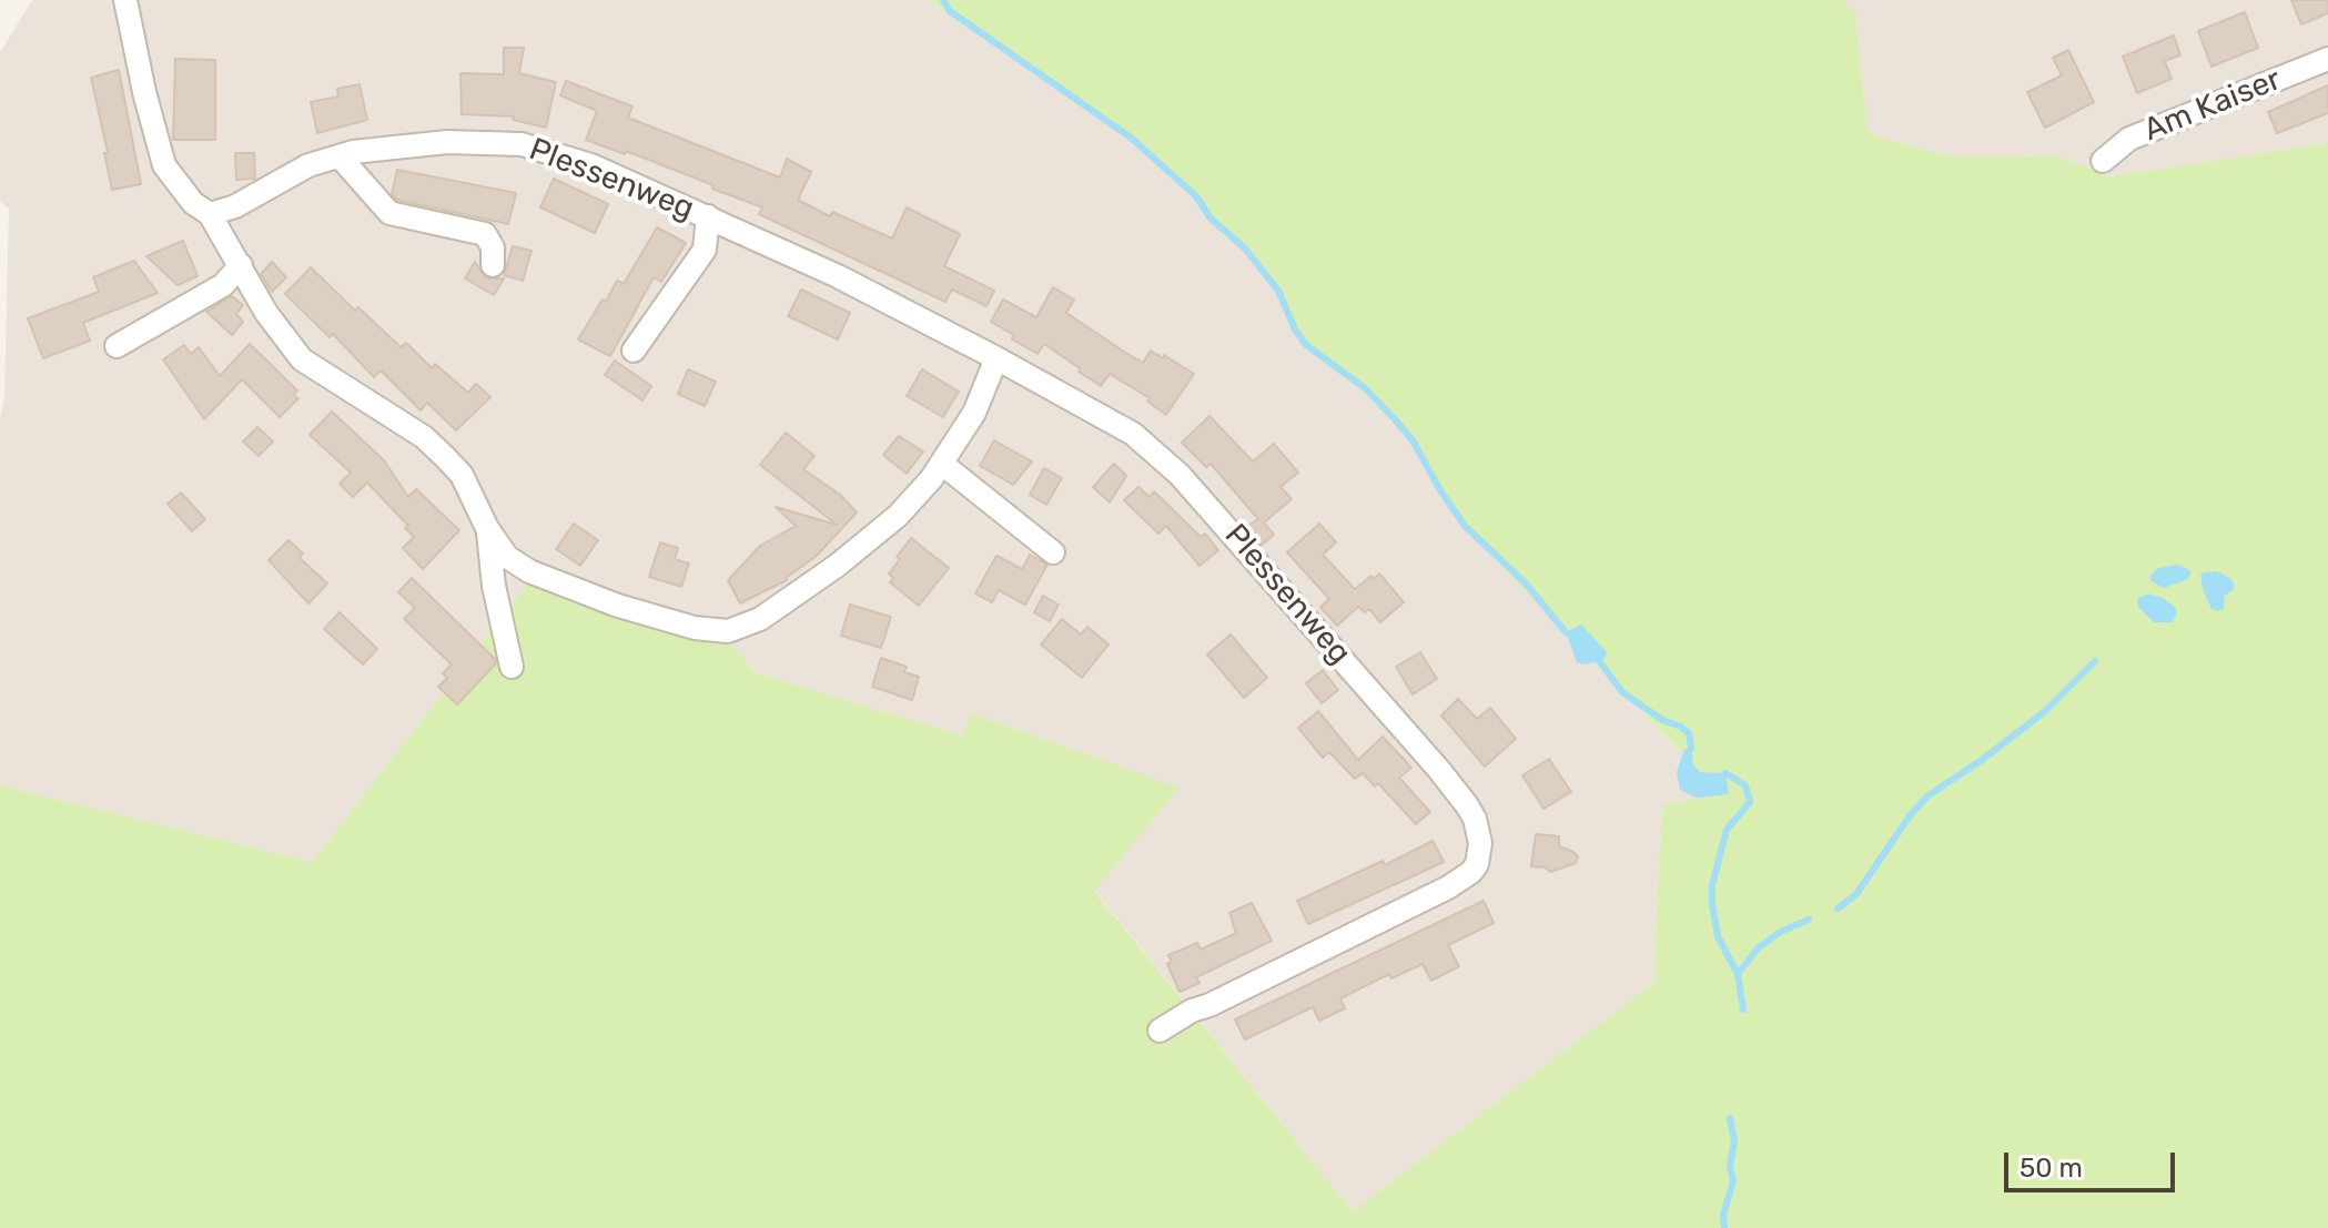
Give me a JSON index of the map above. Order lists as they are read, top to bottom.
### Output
{
  "streets": {
    "street": ["Am Kaiser", "Plessenweg"]
  },
  "scale_bar": "50 m"
}
